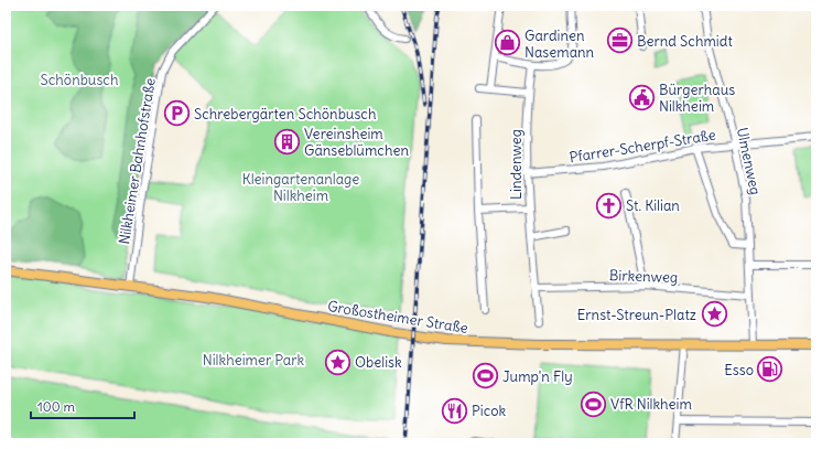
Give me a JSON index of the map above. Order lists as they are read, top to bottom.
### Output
{
  "streets": {
    "main road": ["Großostheimer Straße"],
    "street": [
      "Pfarrer-Scherpf-Straße",
      "Nilkheimer Bahnhofstraße",
      "Ulmenweg",
      "Lindenweg",
      "Birkenweg"
    ]
  },
  "crossings": [
    ["Pfarrer-Scherpf-Straße", "Ulmenweg"],
    ["Pfarrer-Scherpf-Straße", "Lindenweg"],
    ["Nilkheimer Bahnhofstraße", "Großostheimer Straße"],
    ["Ulmenweg", "Birkenweg"],
    ["Ulmenweg", "Großostheimer Straße"],
    ["Lindenweg", "Birkenweg"]
  ],
  "parks": ["Schönbusch", "Kleingartenanlage Nilkheim", "Nilkheimer Park"],
  "places": {
    "office": ["Bernd Schmidt"],
    "shop": ["Gardinen Nasemann"],
    "public building": ["Bürgerhaus Nilkheim"],
    "parking": ["Schrebergärten Schönbusch"],
    "building": ["Vereinsheim Gänseblümchen"],
    "church": ["St. Kilian"],
    "place": ["Ernst-Streun-Platz", "Obelisk"],
    "fuel station": ["Esso"],
    "sports": ["Jump'n Fly", "VfR Nilkheim"],
    "restaurant": ["Picok"]
  },
  "scale_bar": "100 m"
}
